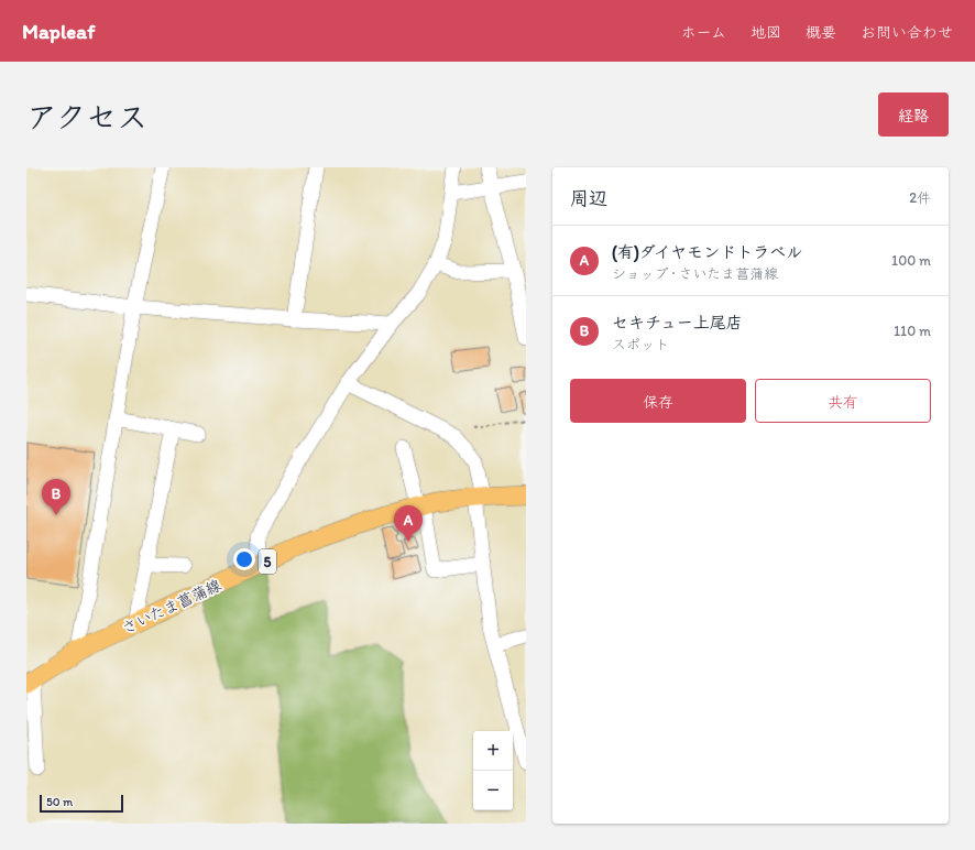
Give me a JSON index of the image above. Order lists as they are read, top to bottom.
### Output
{
  "streets": {
    "main road": ["5", "さいたま菖蒲線"]
  },
  "scale_bar": "50 m",
  "page": {
    "header": "Mapleaf",
    "nav": [
      "ホーム",
      "地図",
      "概要",
      "お問い合わせ"
    ],
    "title": "アクセス",
    "buttons": [
      "経路",
      ["保存", "共有"]
    ],
    "heading": ["周辺", "2件"],
    "list": [
      {
        "mark": "A",
        "name": "(有)ダイヤモンドトラベル",
        "note": "ショップ · さいたま菖蒲線",
        "value": "100 m"
      },
      {
        "mark": "B",
        "name": "セキチュー上尾店",
        "note": "スポット",
        "value": "110 m"
      }
    ],
    "pins": ["B", "A"],
    "map_buttons": ["+", "−"],
    "scale": "50 m"
  }
}
